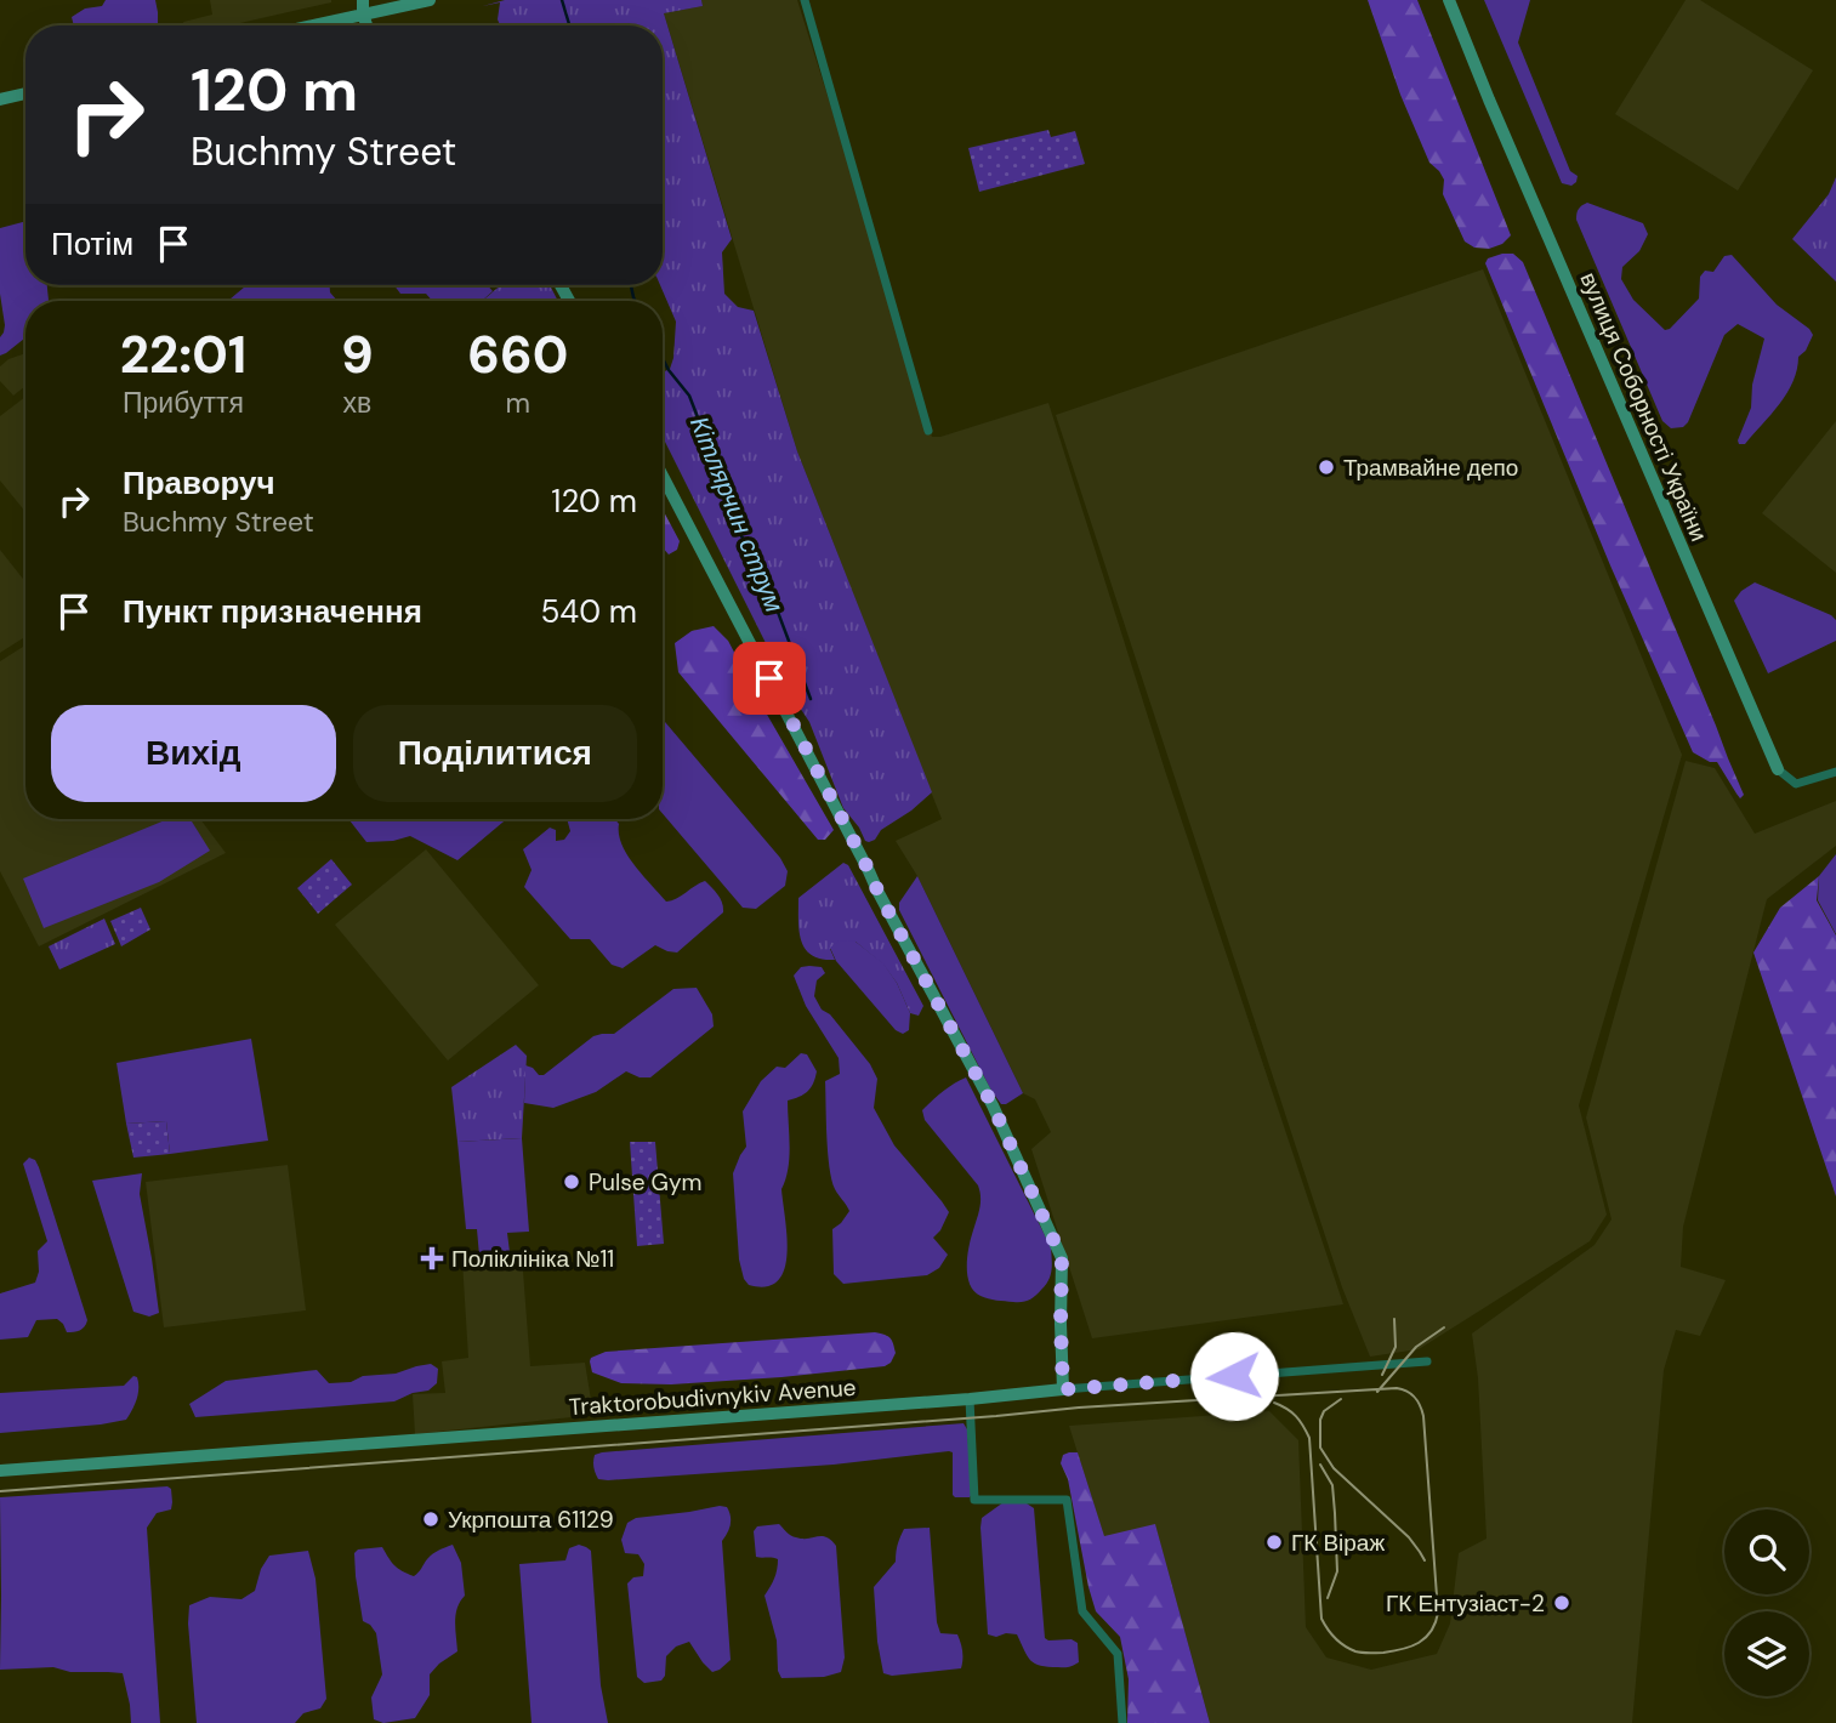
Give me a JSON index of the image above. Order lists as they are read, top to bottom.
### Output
{
  "streets": {
    "street": ["вулиця Соборності України", "Traktorobudivnykiv Avenue"]
  },
  "water": ["Кітлярчин струм"],
  "places": {
    "other": [
      "Трамвайне депо",
      "Pulse Gym",
      "Укрпошта 61129",
      "ГК Віраж",
      "ГК Ентузіаст-2"
    ],
    "health": ["Поліклініка №11"]
  },
  "page": {
    "turn": ["120 m", "Buchmy Street"],
    "then": "Потім",
    "eta": [
      "22:01",
      "Прибуття",
      "9",
      "хв",
      "660",
      "m"
    ],
    "list": [
      {
        "name": "Праворуч",
        "note": "Buchmy Street",
        "value": "120 m"
      },
      {
        "name": "Пункт призначення",
        "value": "540 m"
      }
    ],
    "buttons": ["Вихід", "Поділитися"]
  }
}
